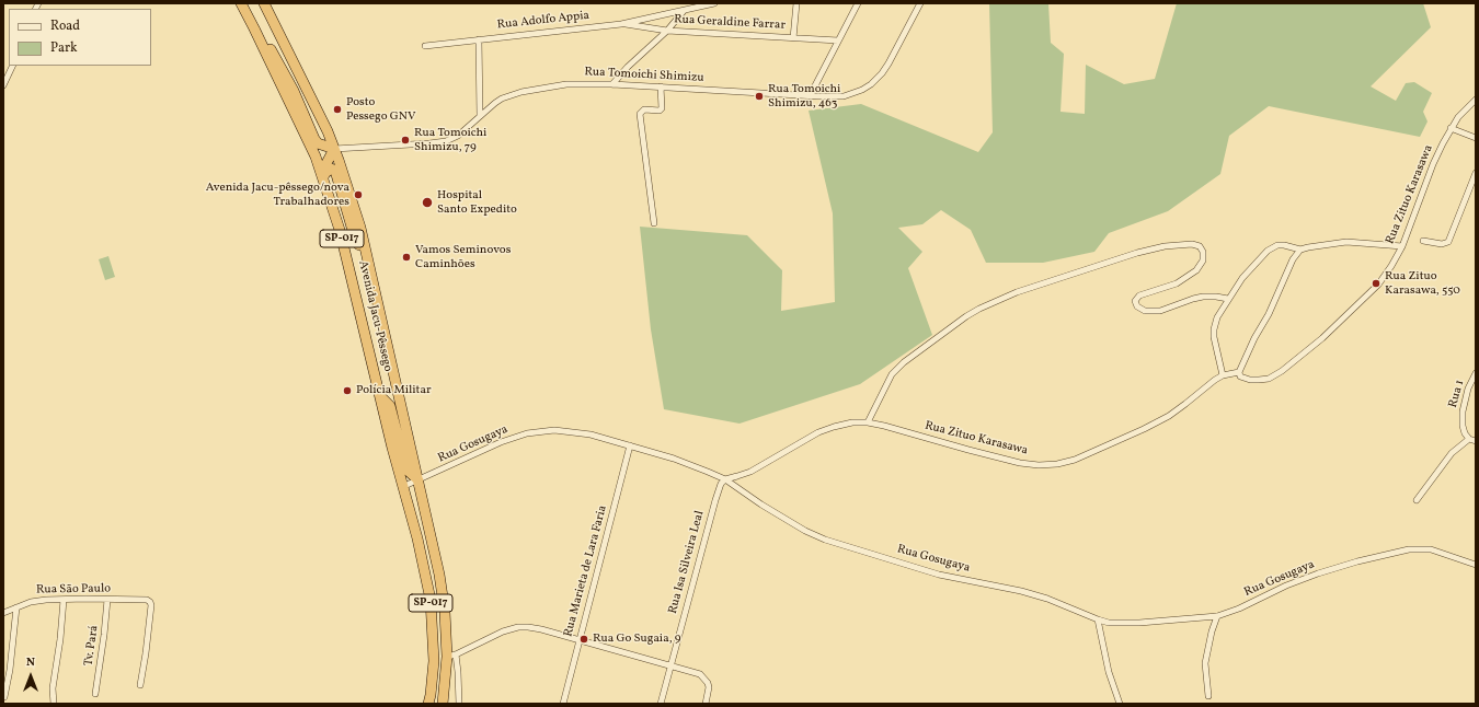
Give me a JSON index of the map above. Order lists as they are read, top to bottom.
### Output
{
  "streets": {
    "highway": ["SP-017", "Avenida Jacu-Pêssego"],
    "street": [
      "Rua Adolfo Appia",
      "Rua Geraldine Farrar",
      "Rua Tomoichi Shimizu",
      "Rua Zituo Karasawa",
      "Rua 1",
      "Rua Gosugaya",
      "Rua Isa Silveira Leal",
      "Rua Marieta de Lara Faria",
      "Rua São Paulo",
      "Tv. Pará"
    ]
  },
  "crossings": [
    ["Rua Adolfo Appia", "Rua Geraldine Farrar"],
    ["Rua Tomoichi Shimizu", "Avenida Jacu-Pêssego"],
    ["Rua Zituo Karasawa", "Rua Gosugaya"],
    ["Rua Zituo Karasawa", "Rua Isa Silveira Leal"],
    ["Avenida Jacu-Pêssego", "Rua Gosugaya"],
    ["Rua Gosugaya", "Rua Isa Silveira Leal"],
    ["Rua Gosugaya", "Rua Marieta de Lara Faria"],
    ["Rua São Paulo", "Tv. Pará"]
  ],
  "places": [
    "Rua Tomoichi Shimizu, 463",
    "Posto Pessego GNV",
    "Rua Tomoichi Shimizu, 79",
    "Avenida Jacu-pêssego/nova Trabalhadores",
    "Hospital Santo Expedito",
    "Vamos Seminovos Caminhões",
    "Rua Zituo Karasawa, 550",
    "Polícia Militar",
    "Rua Go Sugaia, 9"
  ],
  "legend": ["Road", "Park"],
  "north": "top"
}
